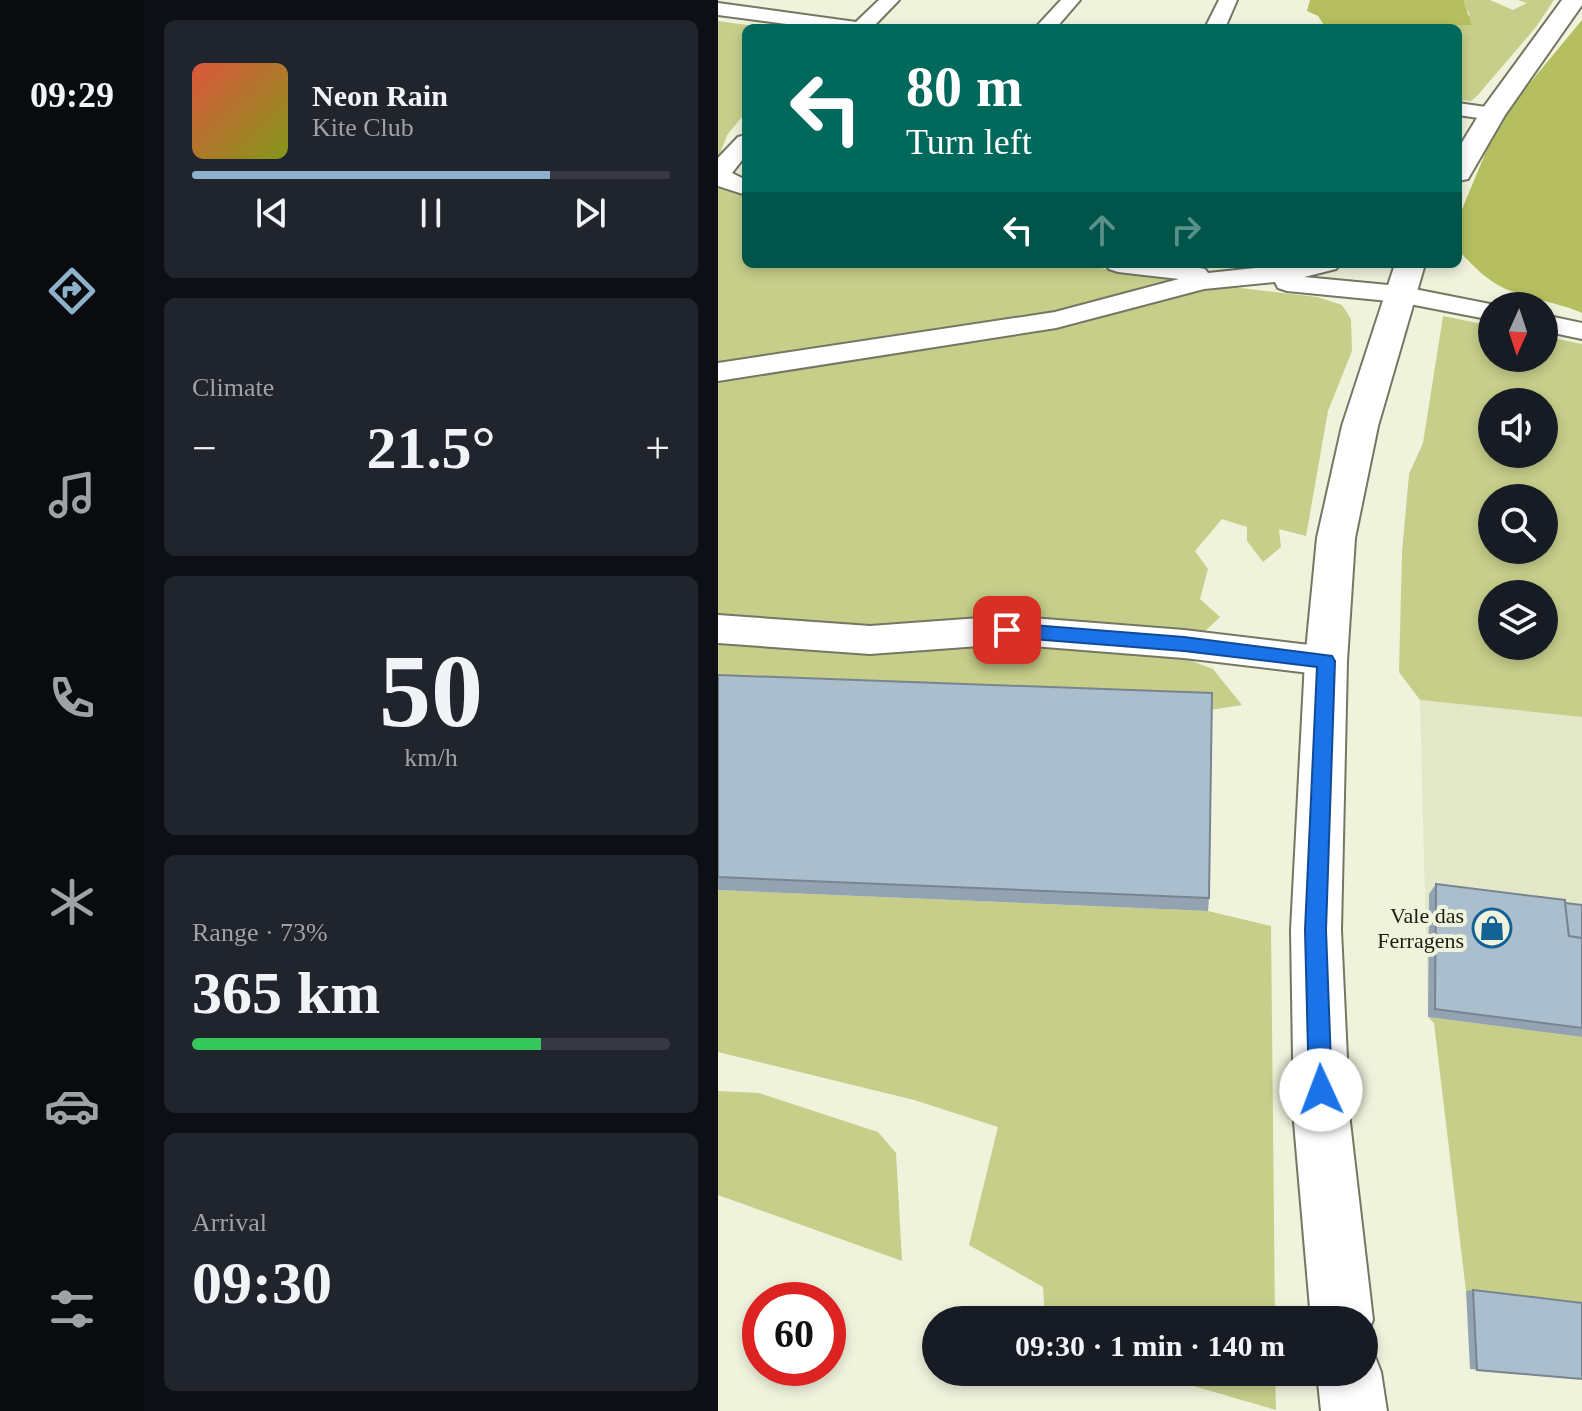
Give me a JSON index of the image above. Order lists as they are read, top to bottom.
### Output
{
  "places": {
    "shop": ["Vale das Ferragens"]
  },
  "north": "bottom",
  "page": {
    "tabs": "09:29",
    "turn": ["80 m", "Turn left"],
    "song": ["Neon Rain", "Kite Club"],
    "tile": [
      "Climate",
      ["50", "km/h"],
      ["Range · 73%", "365 km"],
      ["Arrival", "09:30"]
    ],
    "heat": ["−", "21.5°", "+"],
    "limit": "60",
    "trip": "09:30 · 1 min · 140 m"
  }
}
